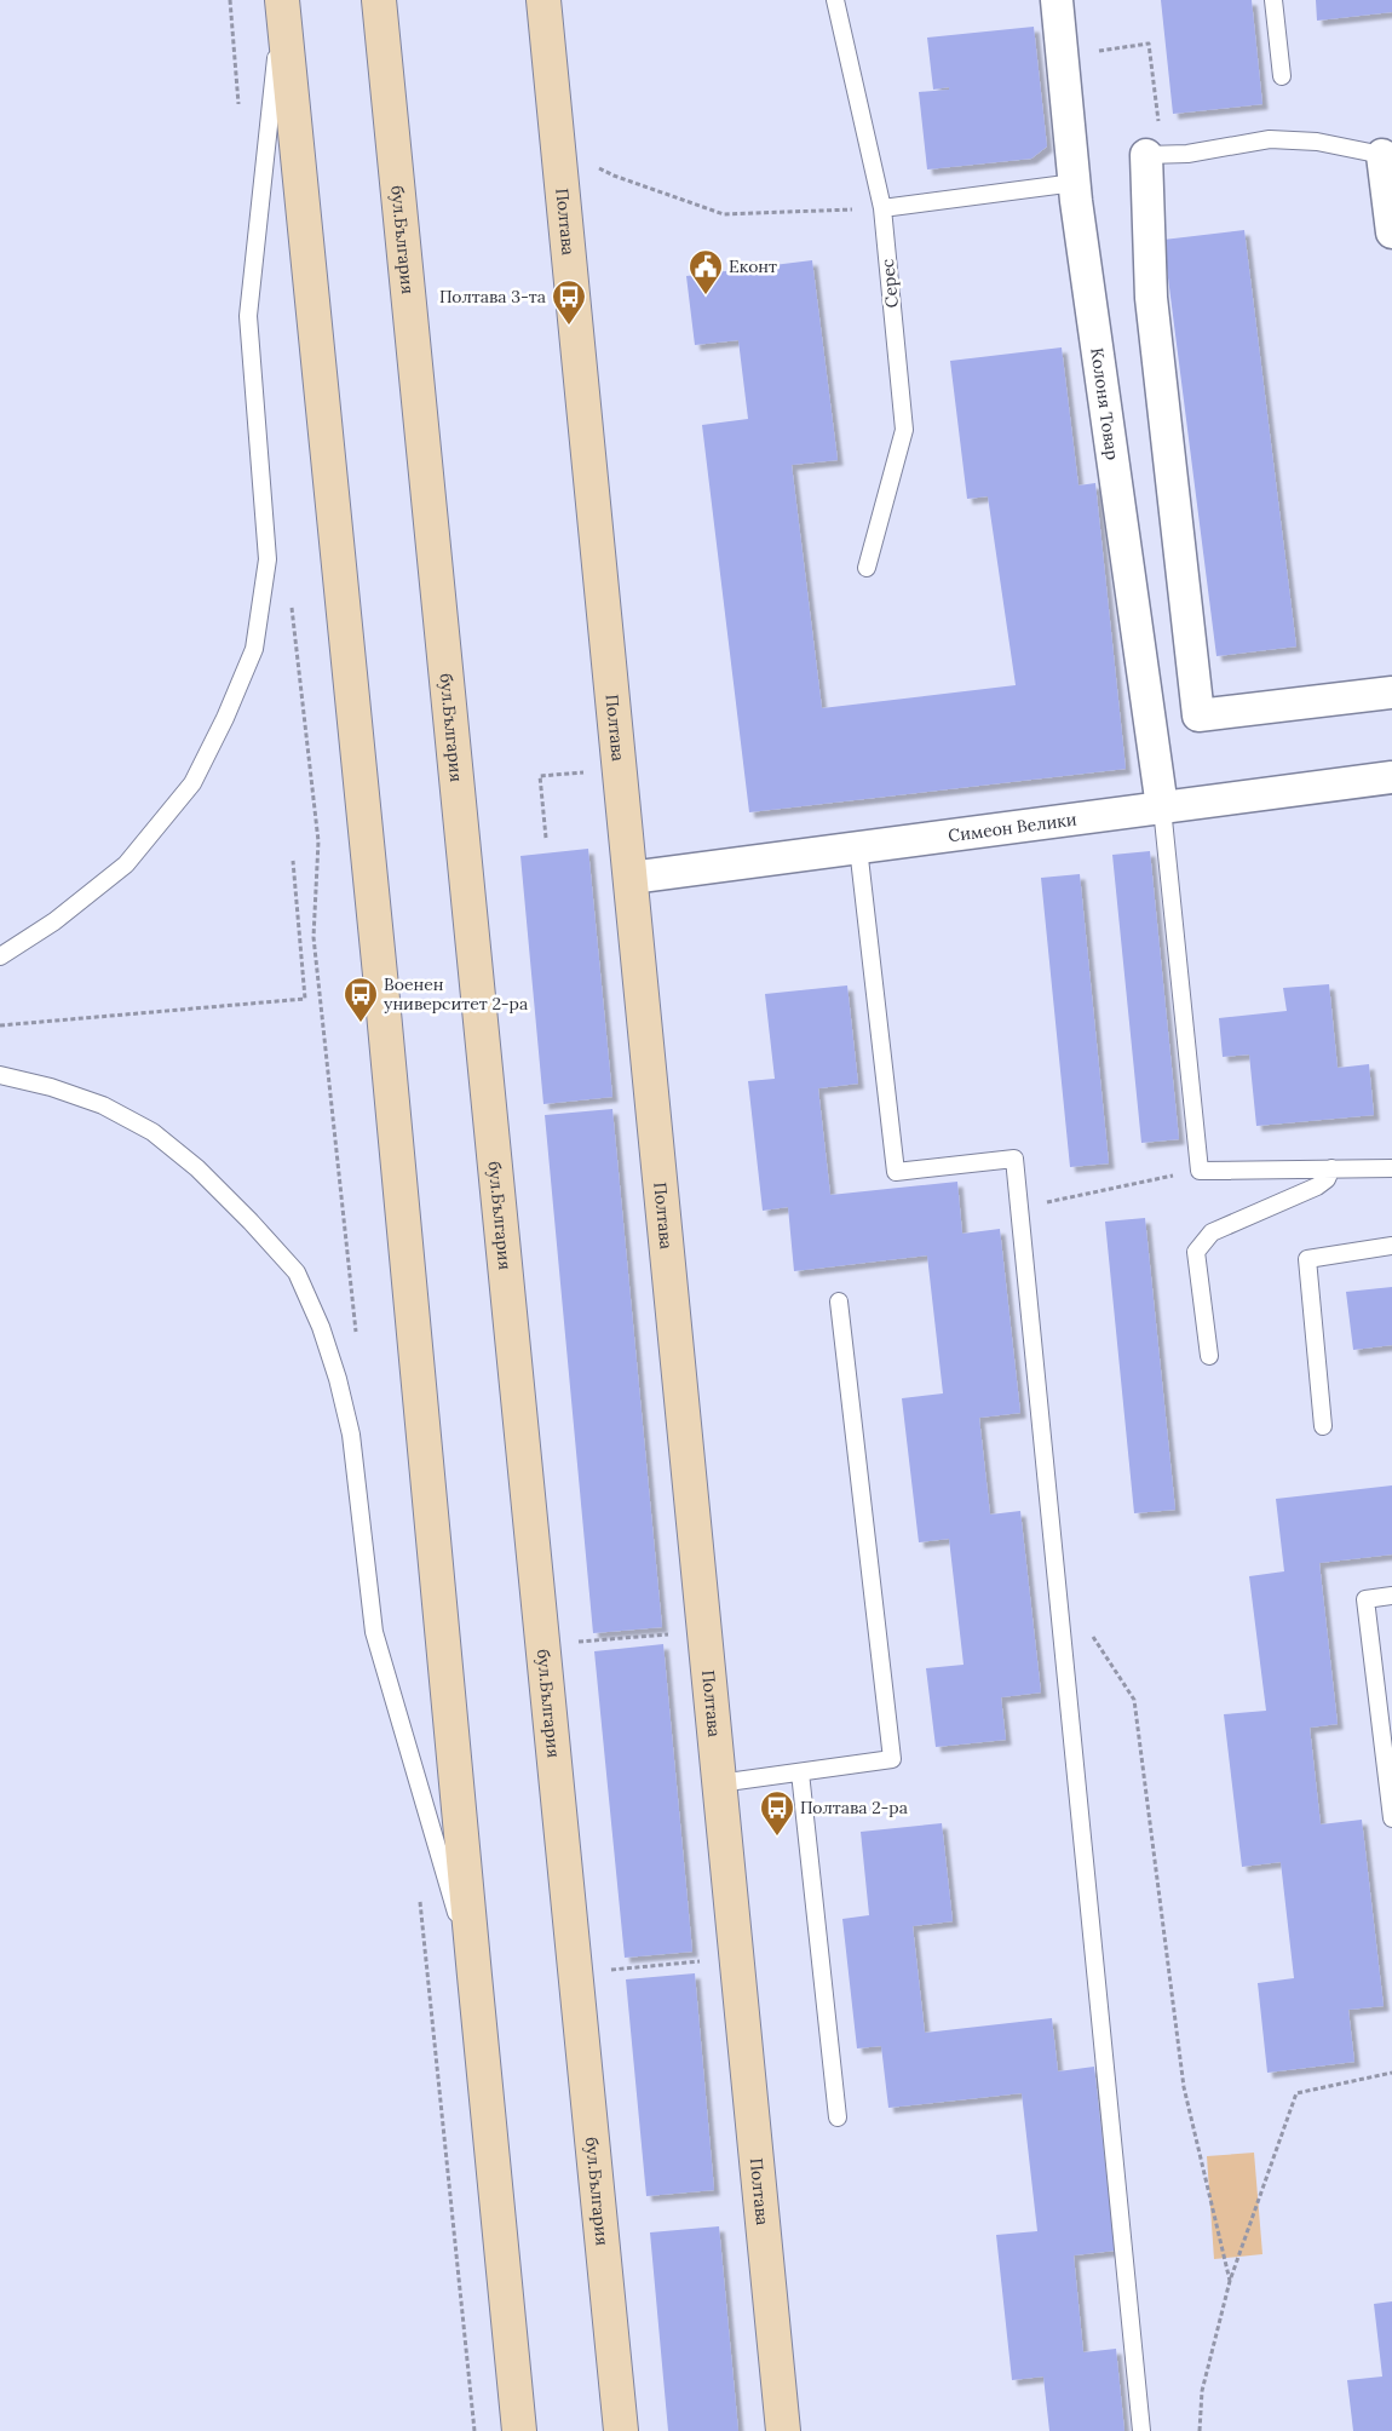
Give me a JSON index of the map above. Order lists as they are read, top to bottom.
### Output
{
  "streets": {
    "main road": ["Полтава", "бул.България"],
    "street": ["Колоня Товар", "Симеон Велики"],
    "lane": ["Серес"]
  },
  "crossings": [
    ["Полтава", "Симеон Велики"],
    ["Колоня Товар", "Симеон Велики"]
  ],
  "places": {
    "public building": ["Еконт"],
    "bus stop": ["Полтава 3-та", "Военен университет 2-ра", "Полтава 2-ра"]
  }
}
